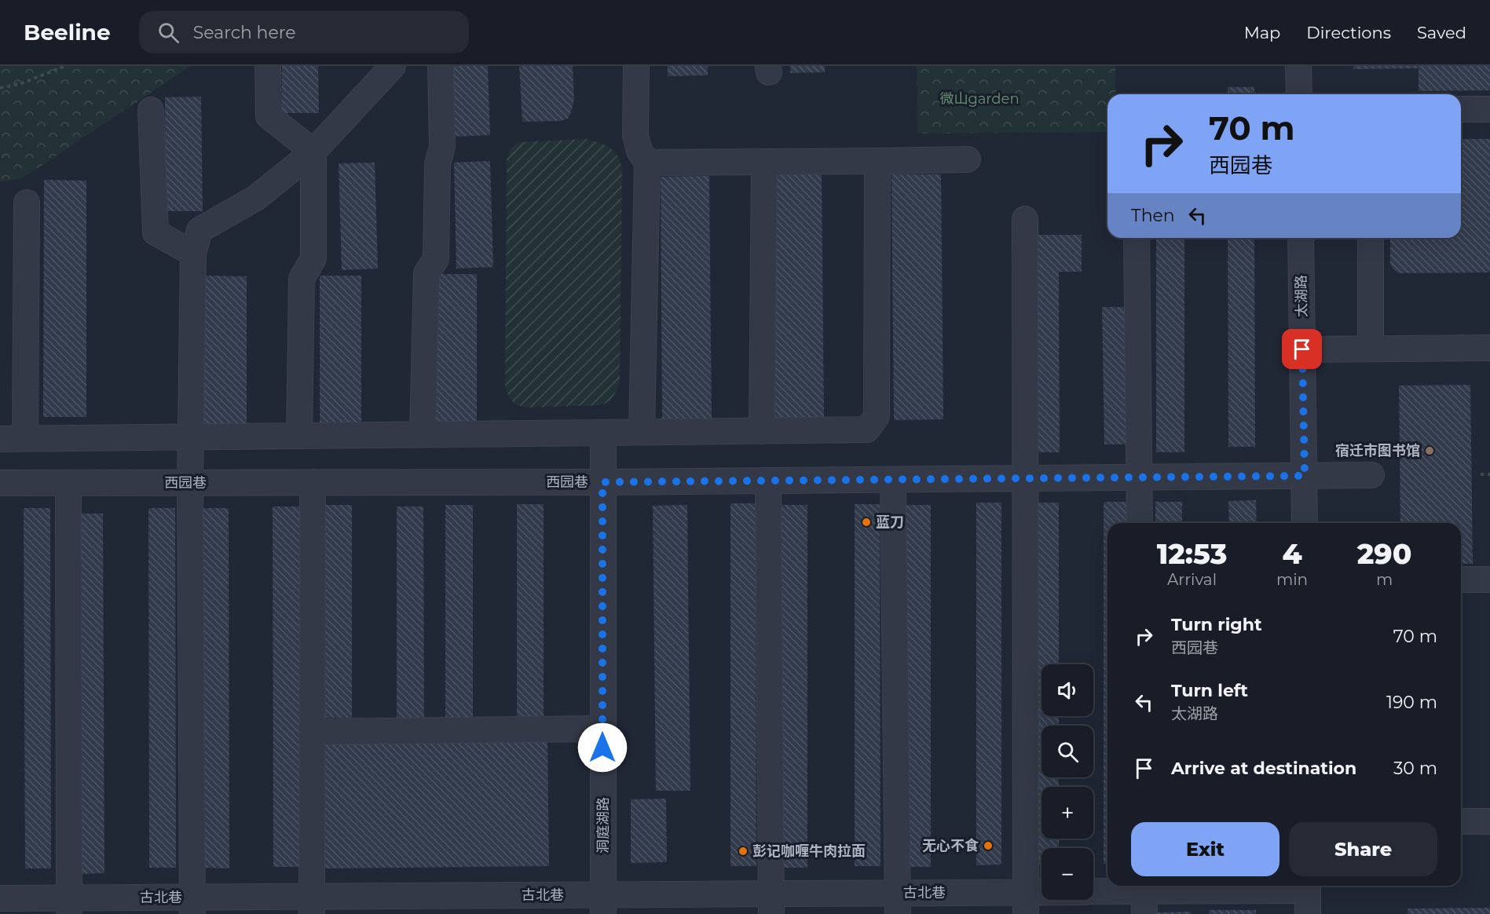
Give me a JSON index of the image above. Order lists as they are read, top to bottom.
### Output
{
  "streets": {
    "street": [
      "太湖路",
      "西园巷",
      "洞庭湖路",
      "古北巷"
    ]
  },
  "crossings": [
    ["太湖路", "西园巷"],
    ["西园巷", "洞庭湖路"],
    ["洞庭湖路", "古北巷"]
  ],
  "parks": ["微山garden"],
  "places": [
    "宿迁市图书馆",
    "蓝刀",
    "无心不食",
    "彭记咖喱牛肉拉面"
  ],
  "page": {
    "header": "Beeline",
    "search": "Search here",
    "nav": ["Map", "Directions", "Saved"],
    "turn": ["70 m", "西园巷"],
    "then": "Then",
    "eta": [
      "12:53",
      "Arrival",
      "4",
      "min",
      "290",
      "m"
    ],
    "list": [
      {
        "name": "Turn right",
        "note": "西园巷",
        "value": "70 m"
      },
      {
        "name": "Turn left",
        "note": "太湖路",
        "value": "190 m"
      },
      {
        "name": "Arrive at destination",
        "value": "30 m"
      }
    ],
    "map_buttons": ["+", "−"],
    "buttons": ["Exit", "Share"]
  }
}
